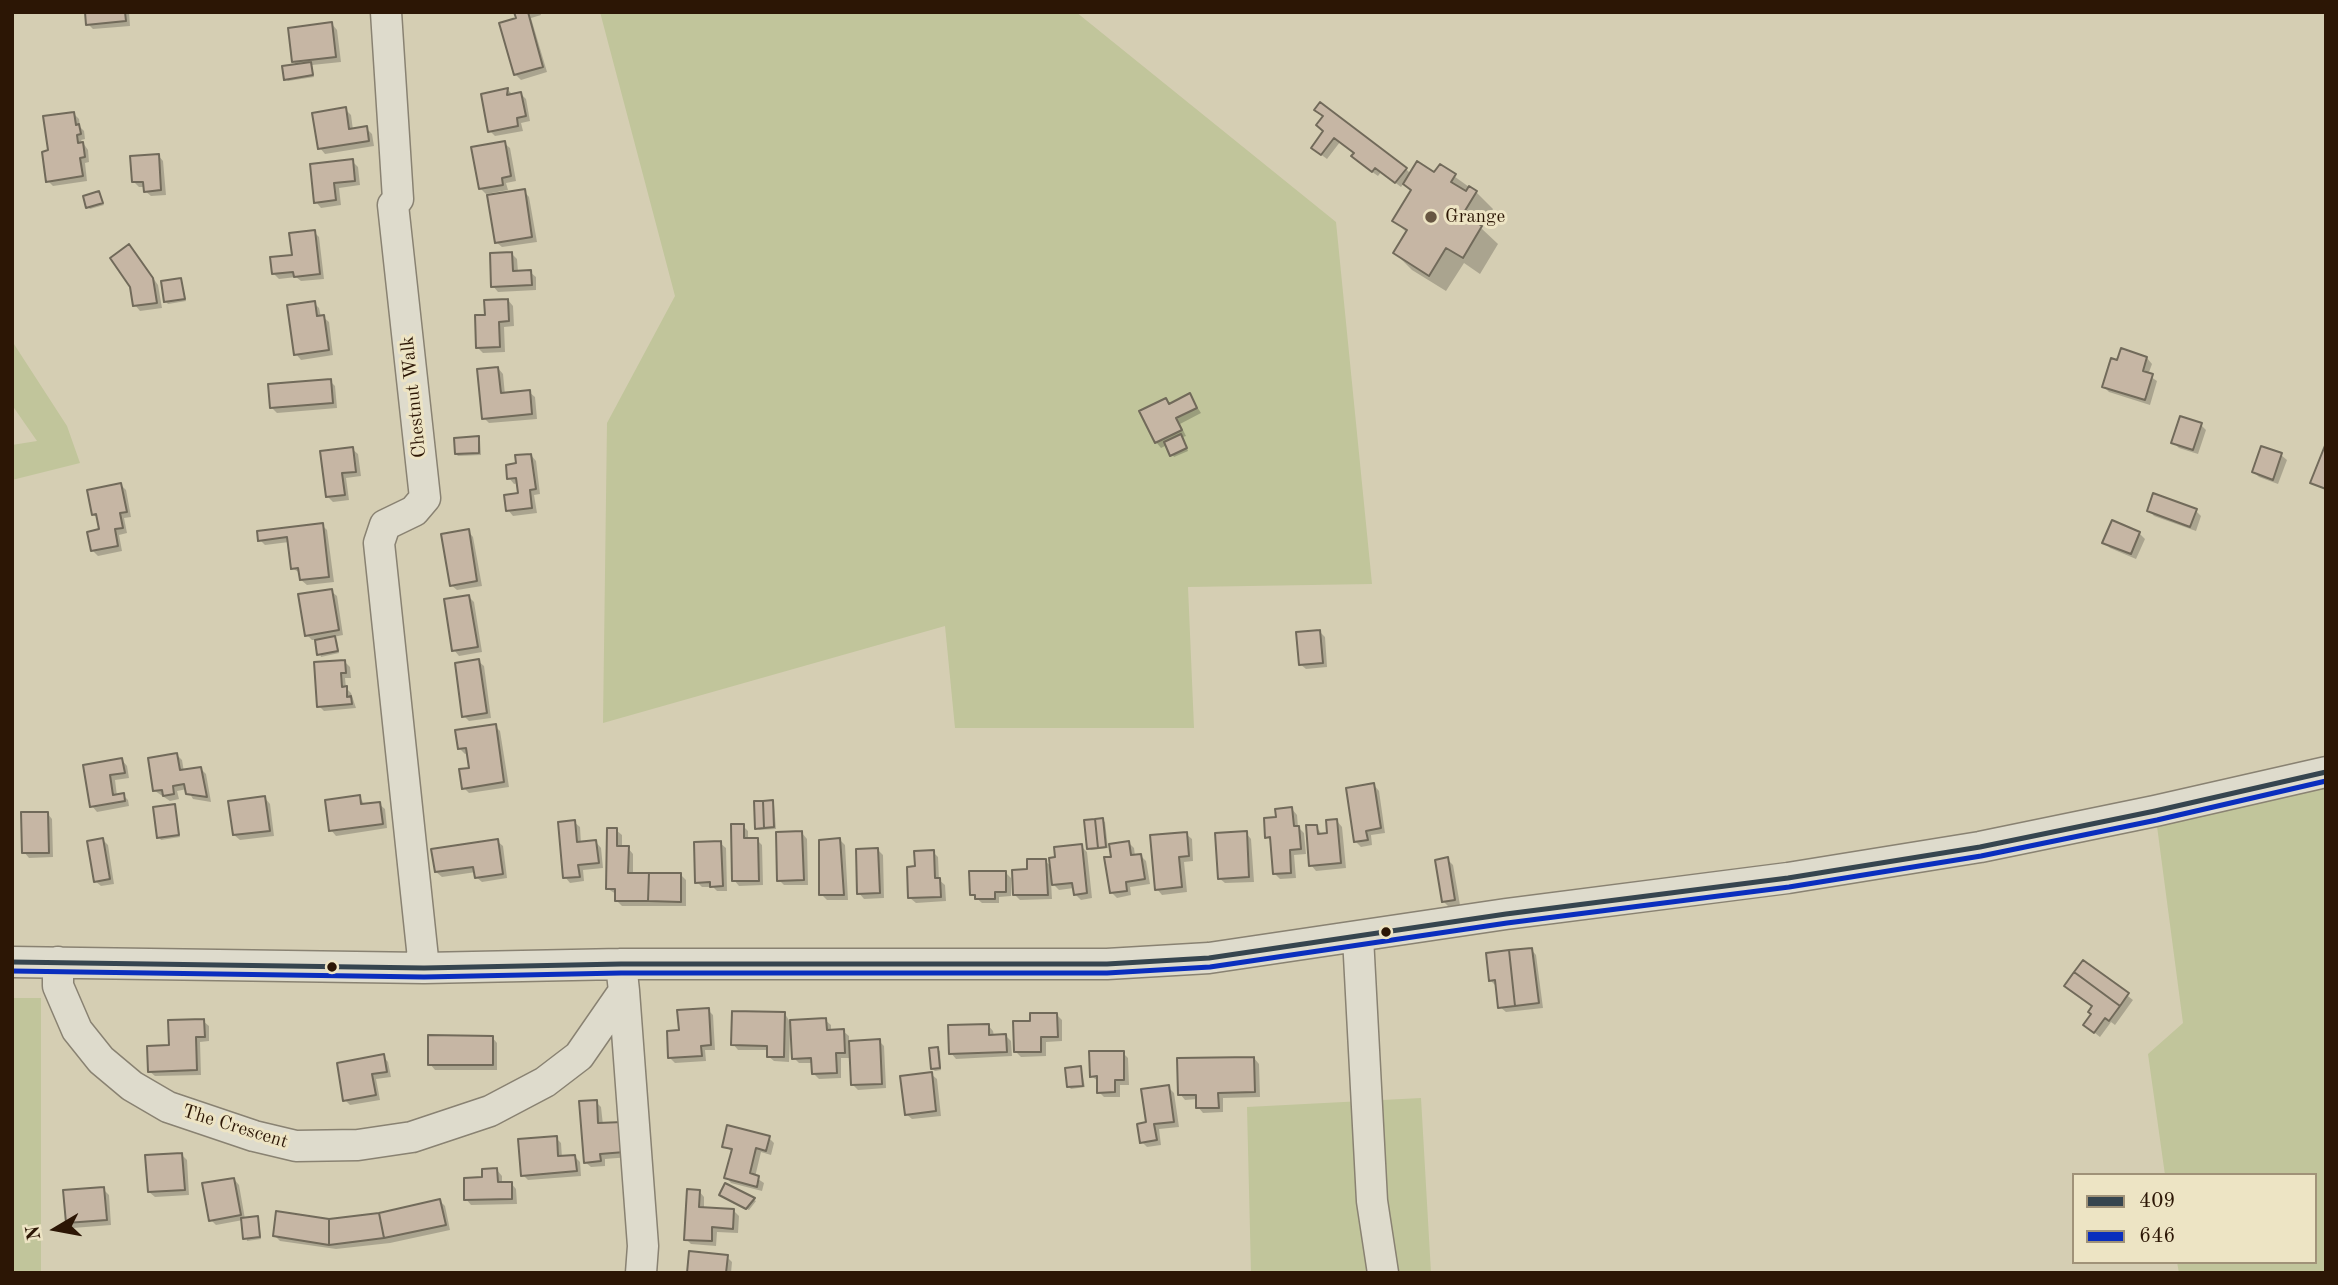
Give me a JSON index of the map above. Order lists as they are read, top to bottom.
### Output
{
  "streets": {
    "street": ["Chestnut Walk", "The Crescent"]
  },
  "places": ["Grange"],
  "lines": ["transit line 409", "transit line 646"],
  "legend": ["409", "646"],
  "north": "left"
}
